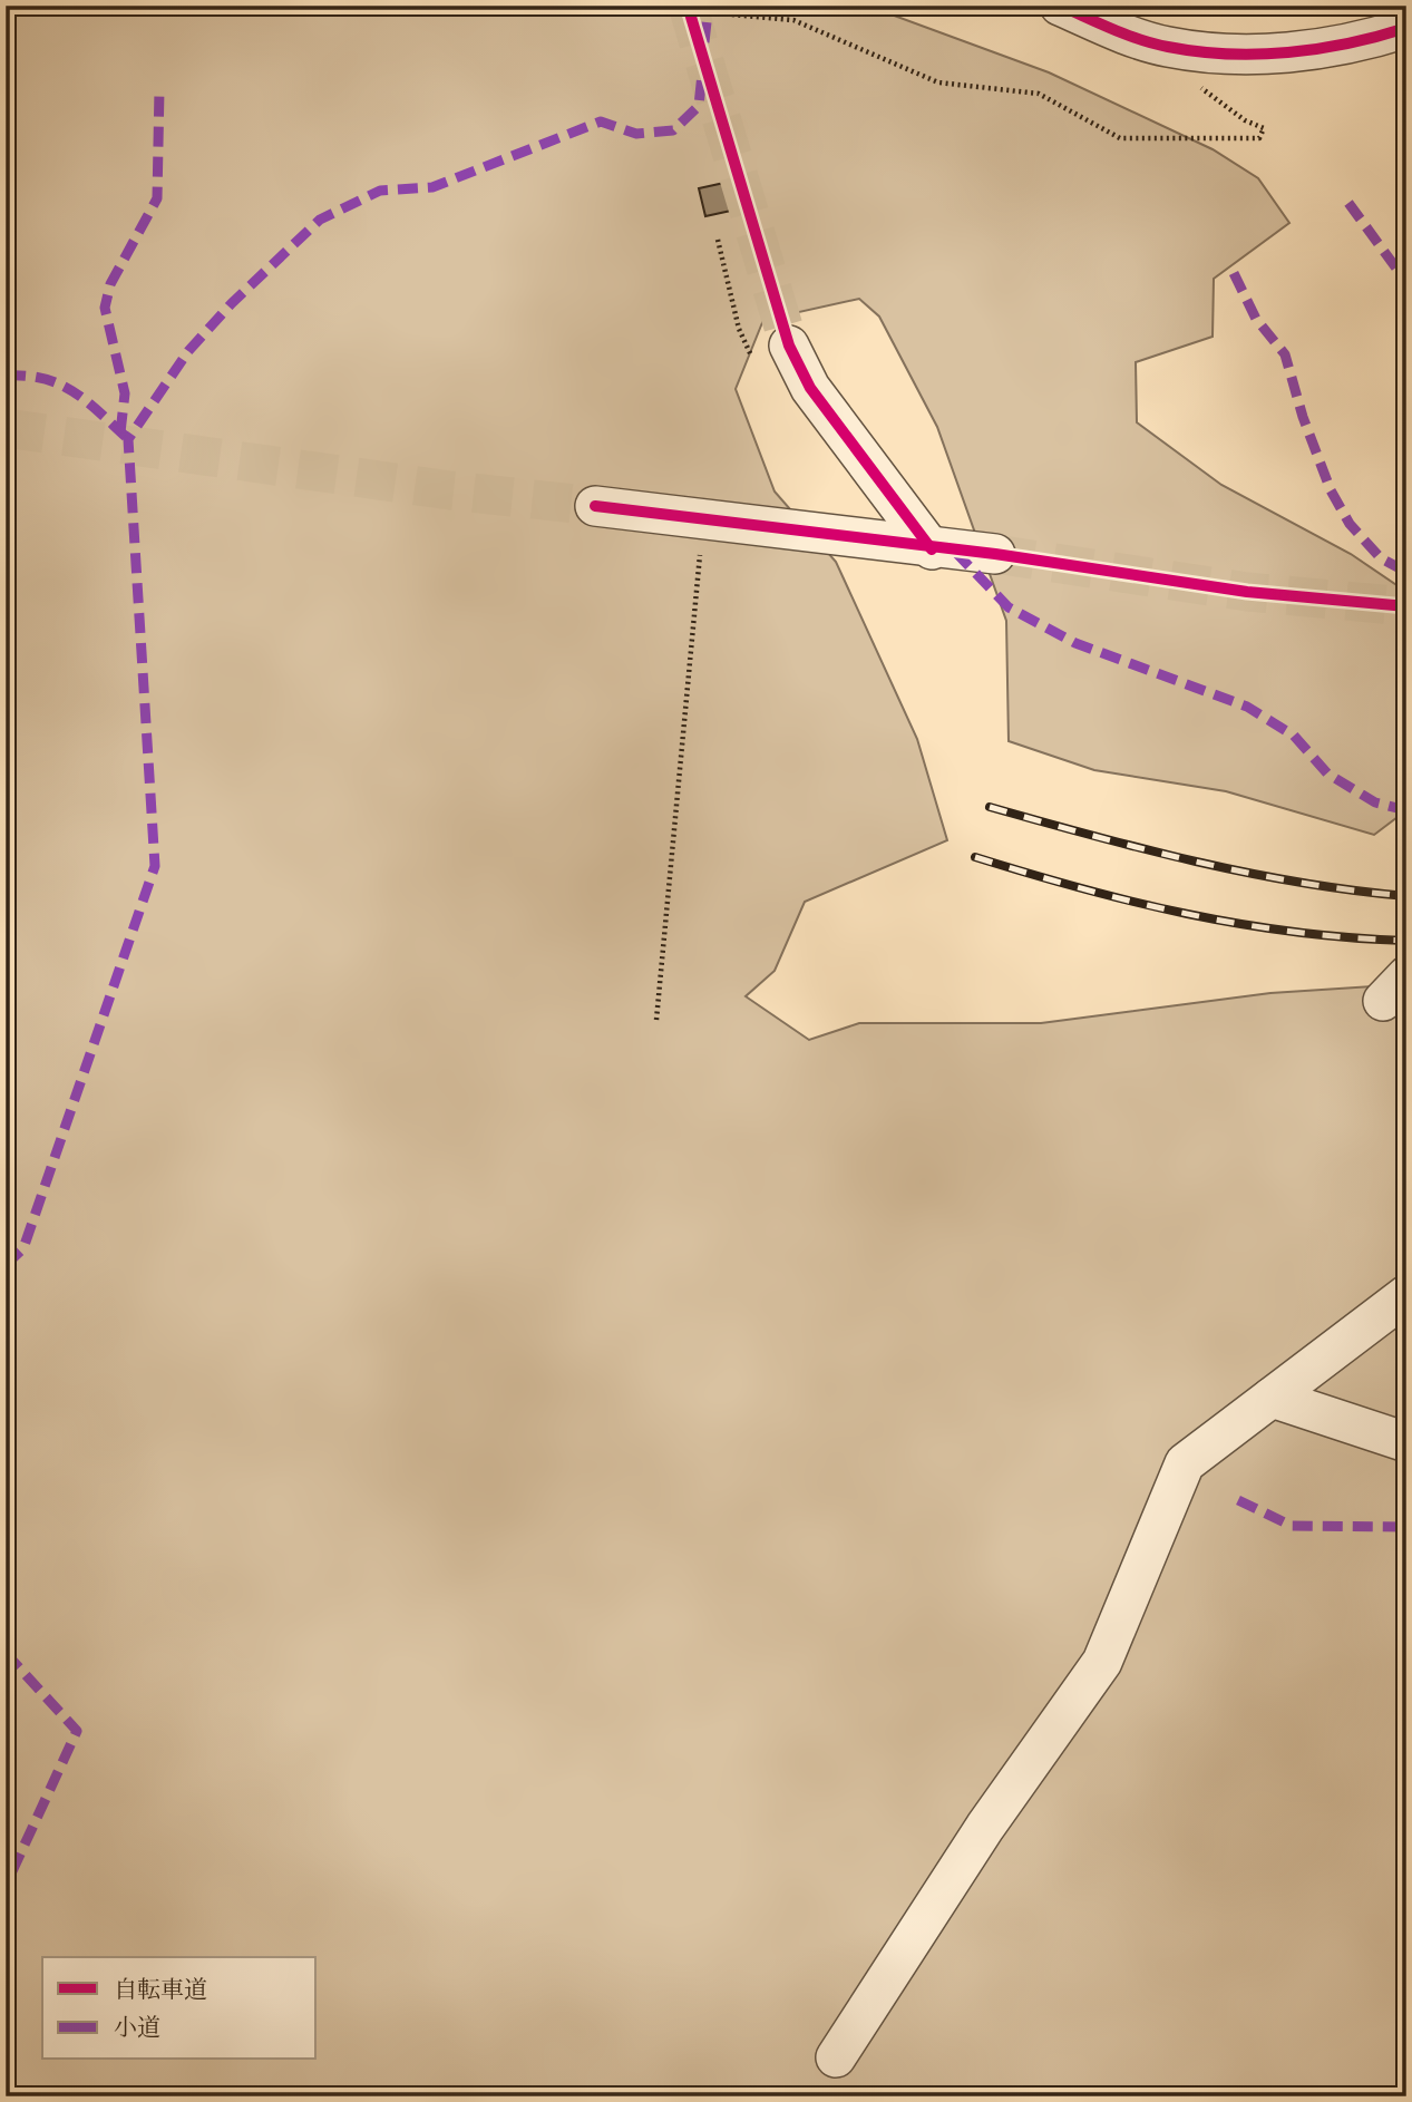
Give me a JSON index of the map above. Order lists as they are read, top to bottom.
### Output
{
  "legend": ["自転車道", "小道"]
}
